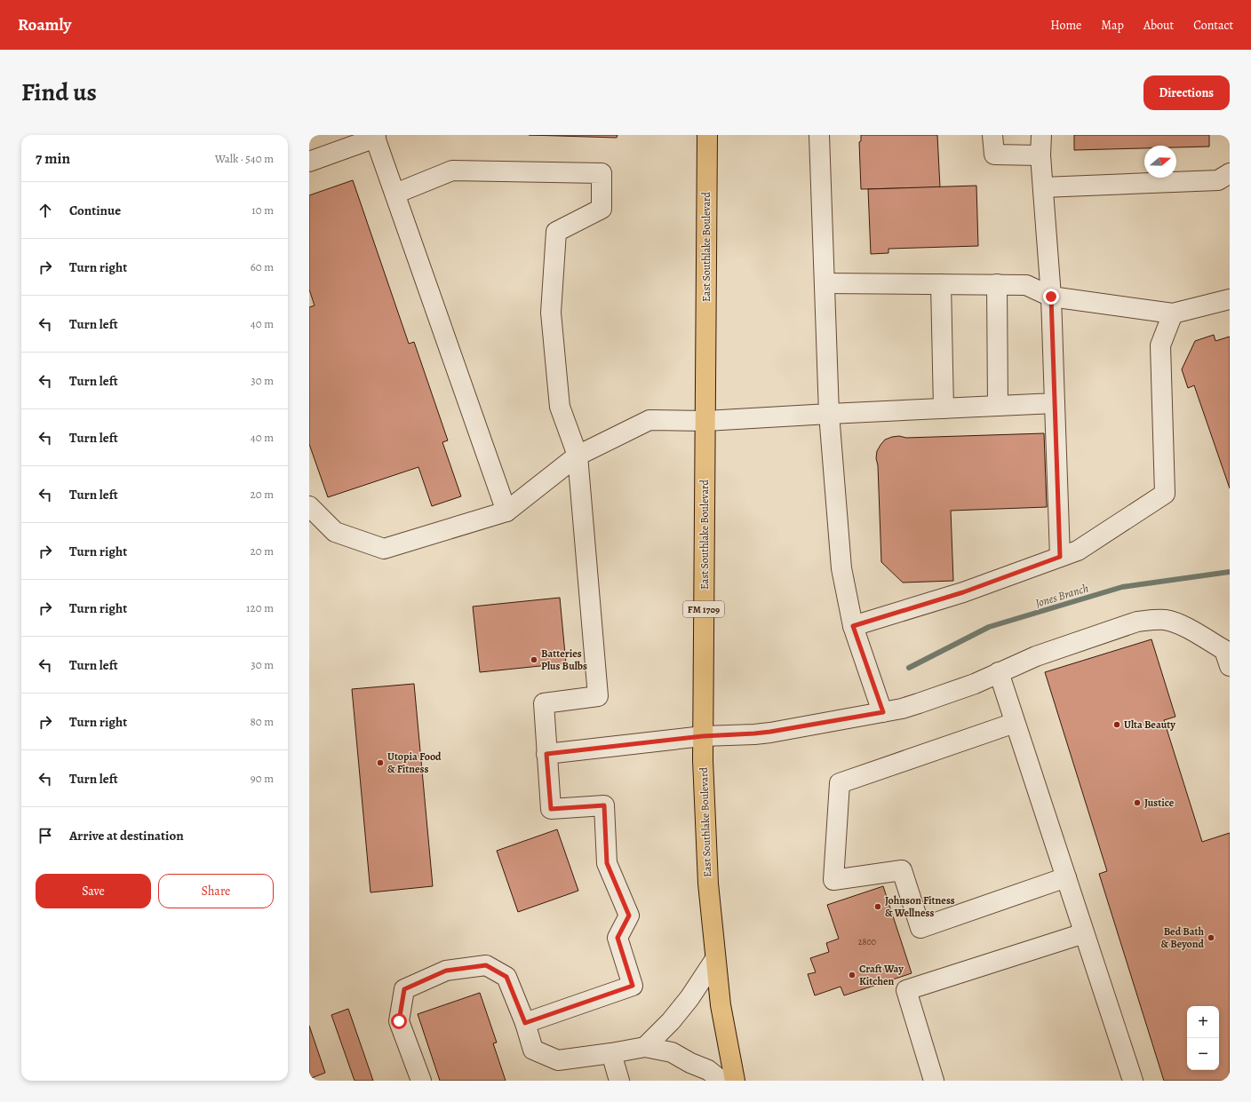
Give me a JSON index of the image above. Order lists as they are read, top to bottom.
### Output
{
  "streets": {
    "main road": ["East Southlake Boulevard", "FM 1709"]
  },
  "water": ["Jones Branch"],
  "places": [
    "Batteries Plus Bulbs",
    "Ulta Beauty",
    "Utopia Food & Fitness",
    "Justice",
    "Johnson Fitness & Wellness",
    "Bed Bath & Beyond",
    "Craft Way Kitchen"
  ],
  "house_numbers": ["2800"],
  "north": "right",
  "page": {
    "header": "Roamly",
    "nav": [
      "Home",
      "Map",
      "About",
      "Contact"
    ],
    "title": "Find us",
    "buttons": [
      "Directions",
      ["Save", "Share"]
    ],
    "heading": ["7 min", "Walk · 540 m"],
    "list": [
      ["Continue", "10 m"],
      ["Turn right", "60 m"],
      ["Turn left", "40 m"],
      ["Turn left", "30 m"],
      ["Turn left", "40 m"],
      ["Turn left", "20 m"],
      ["Turn right", "20 m"],
      ["Turn right", "120 m"],
      ["Turn left", "30 m"],
      ["Turn right", "80 m"],
      ["Turn left", "90 m"],
      "Arrive at destination"
    ],
    "map_buttons": ["+", "−"]
  }
}
